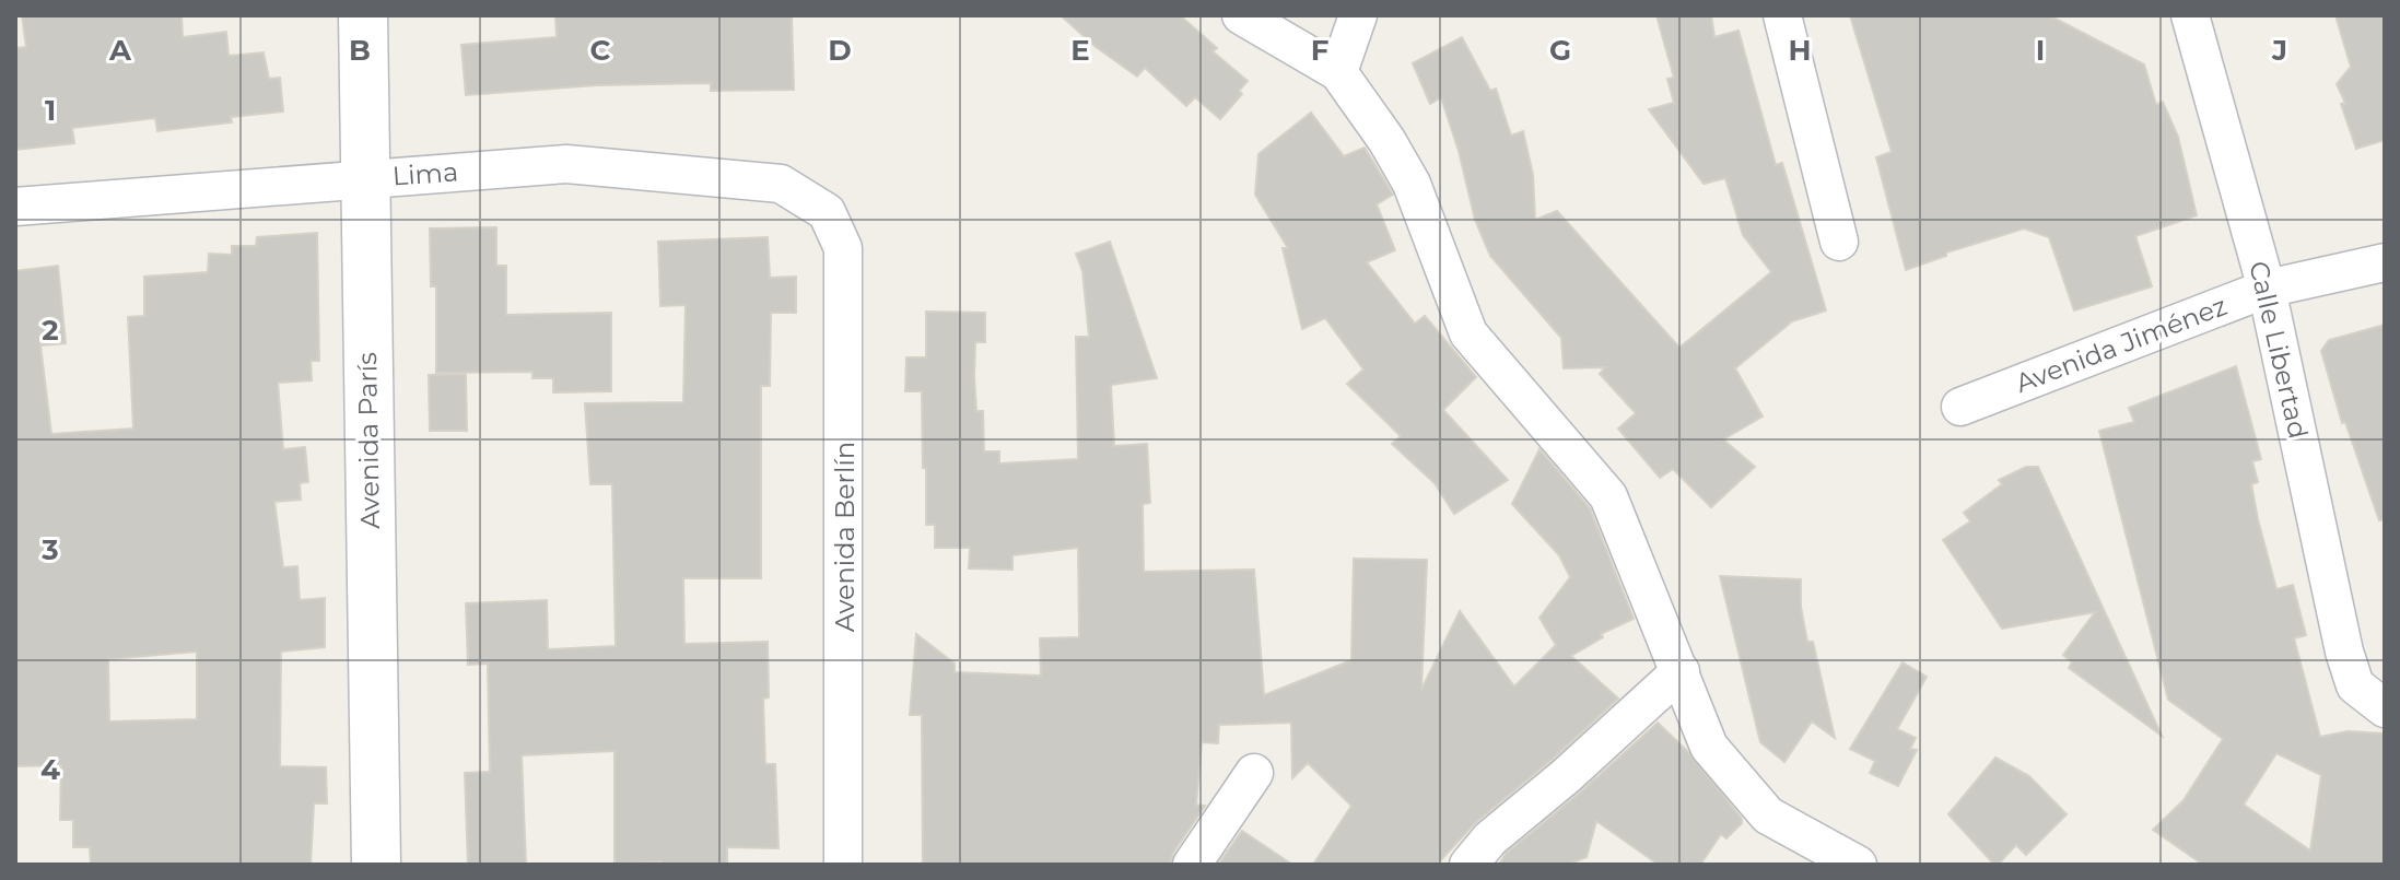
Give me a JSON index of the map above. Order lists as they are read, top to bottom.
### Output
{
  "streets": {
    "main road": ["Avenida París"],
    "street": [
      "Lima",
      "Avenida Jiménez",
      "Calle Libertad",
      "Avenida Berlín"
    ]
  },
  "crossings": [
    ["Lima", "Avenida París"],
    ["Lima", "Avenida Berlín"],
    ["Avenida Jiménez", "Calle Libertad"]
  ],
  "grid": {
    "columns": [
      "A",
      "B",
      "C",
      "D",
      "E",
      "F",
      "G",
      "H",
      "I",
      "J"
    ],
    "rows": [
      "1",
      "2",
      "3",
      "4"
    ]
  }
}
